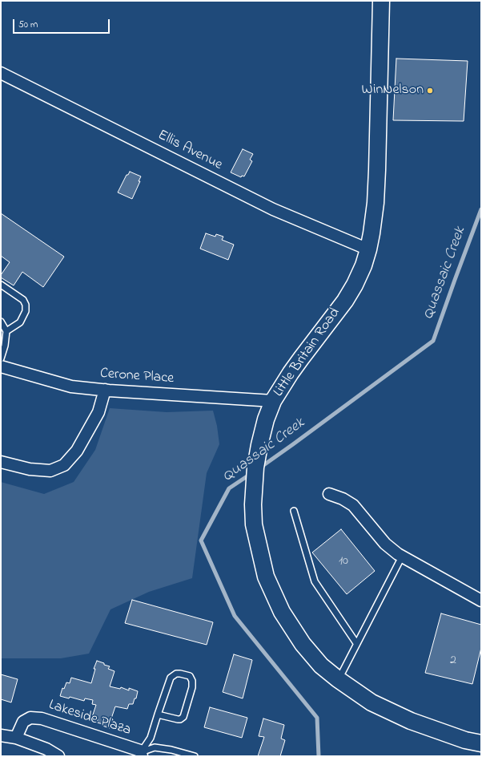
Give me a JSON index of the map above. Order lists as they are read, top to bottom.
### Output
{
  "streets": {
    "street": [
      "Ellis Avenue",
      "Little Britain Road",
      "Cerone Place",
      "Lakeside Plaza"
    ]
  },
  "crossings": [
    ["Ellis Avenue", "Little Britain Road"],
    ["Little Britain Road", "Cerone Place"]
  ],
  "water": ["Quassaic Creek"],
  "places": ["WinNelson"],
  "house_numbers": ["10", "2"],
  "scale_bar": "50 m"
}
